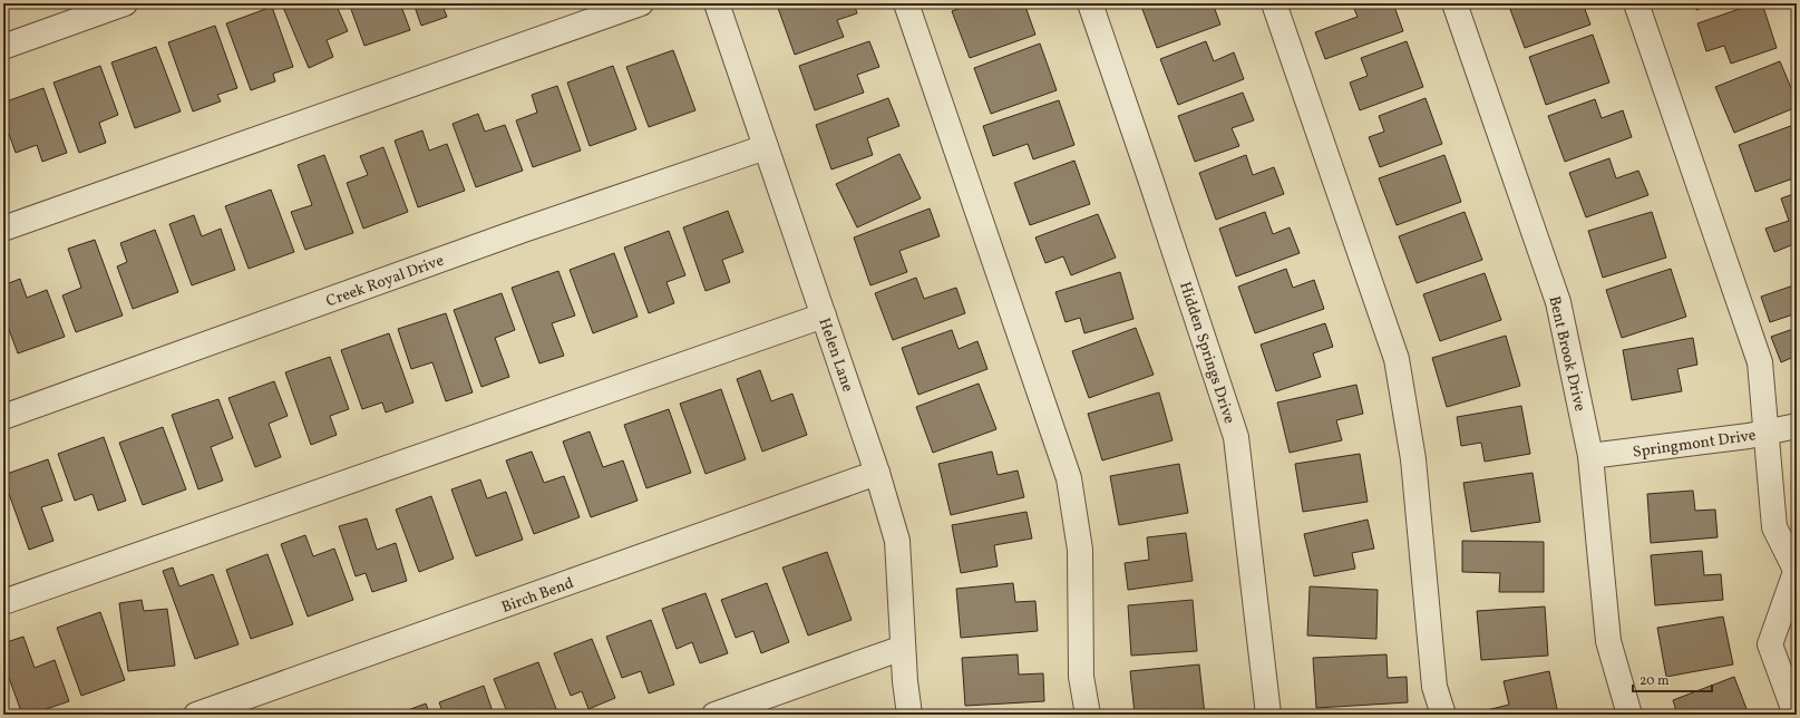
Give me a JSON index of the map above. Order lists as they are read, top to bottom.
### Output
{
  "streets": {
    "street": [
      "Creek Royal Drive",
      "Hidden Springs Drive",
      "Bent Brook Drive",
      "Helen Lane",
      "Springmont Drive",
      "Birch Bend"
    ]
  },
  "crossings": [
    ["Creek Royal Drive", "Helen Lane"],
    ["Bent Brook Drive", "Springmont Drive"],
    ["Helen Lane", "Birch Bend"]
  ],
  "scale_bar": "20 m"
}
